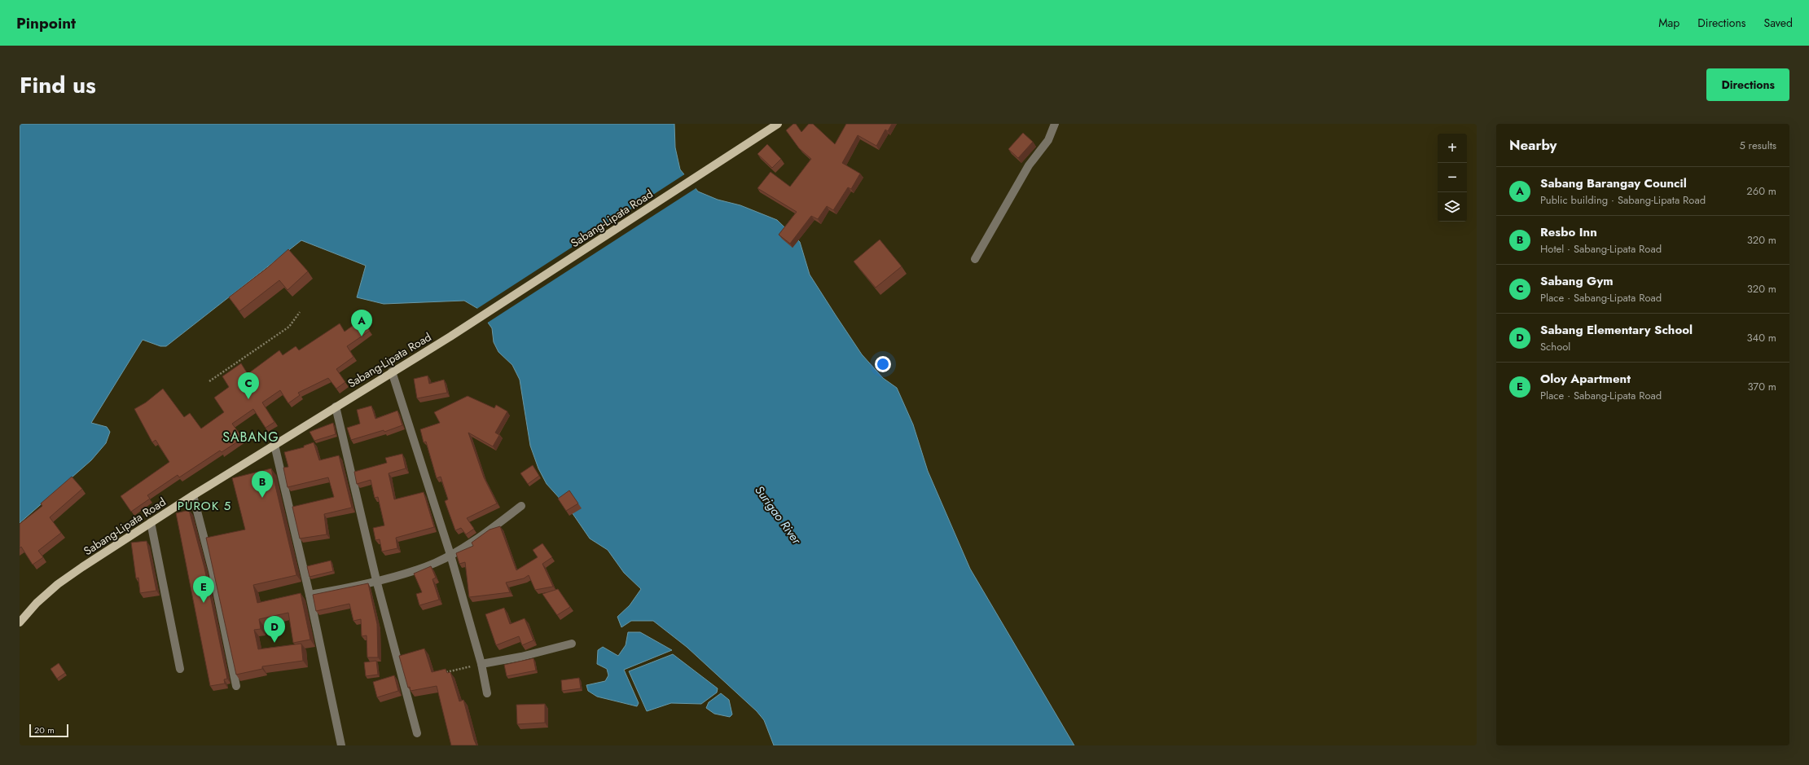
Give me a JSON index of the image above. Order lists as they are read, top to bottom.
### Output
{
  "streets": {
    "main road": ["Sabang-Lipata Road"]
  },
  "districts": ["SABANG", "PUROK 5"],
  "water": ["Surigao River"],
  "scale_bar": "20 m",
  "page": {
    "header": "Pinpoint",
    "nav": ["Map", "Directions", "Saved"],
    "title": "Find us",
    "buttons": "Directions",
    "heading": ["Nearby", "5 results"],
    "map_buttons": ["+", "−"],
    "list": [
      {
        "mark": "A",
        "name": "Sabang Barangay Council",
        "note": "Public building · Sabang-Lipata Road",
        "value": "260 m"
      },
      {
        "mark": "B",
        "name": "Resbo Inn",
        "note": "Hotel · Sabang-Lipata Road",
        "value": "320 m"
      },
      {
        "mark": "C",
        "name": "Sabang Gym",
        "note": "Place · Sabang-Lipata Road",
        "value": "320 m"
      },
      {
        "mark": "D",
        "name": "Sabang Elementary School",
        "note": "School",
        "value": "340 m"
      },
      {
        "mark": "E",
        "name": "Oloy Apartment",
        "note": "Place · Sabang-Lipata Road",
        "value": "370 m"
      }
    ],
    "pins": [
      "A",
      "C",
      "B",
      "E",
      "D"
    ],
    "scale": "20 m"
  }
}
